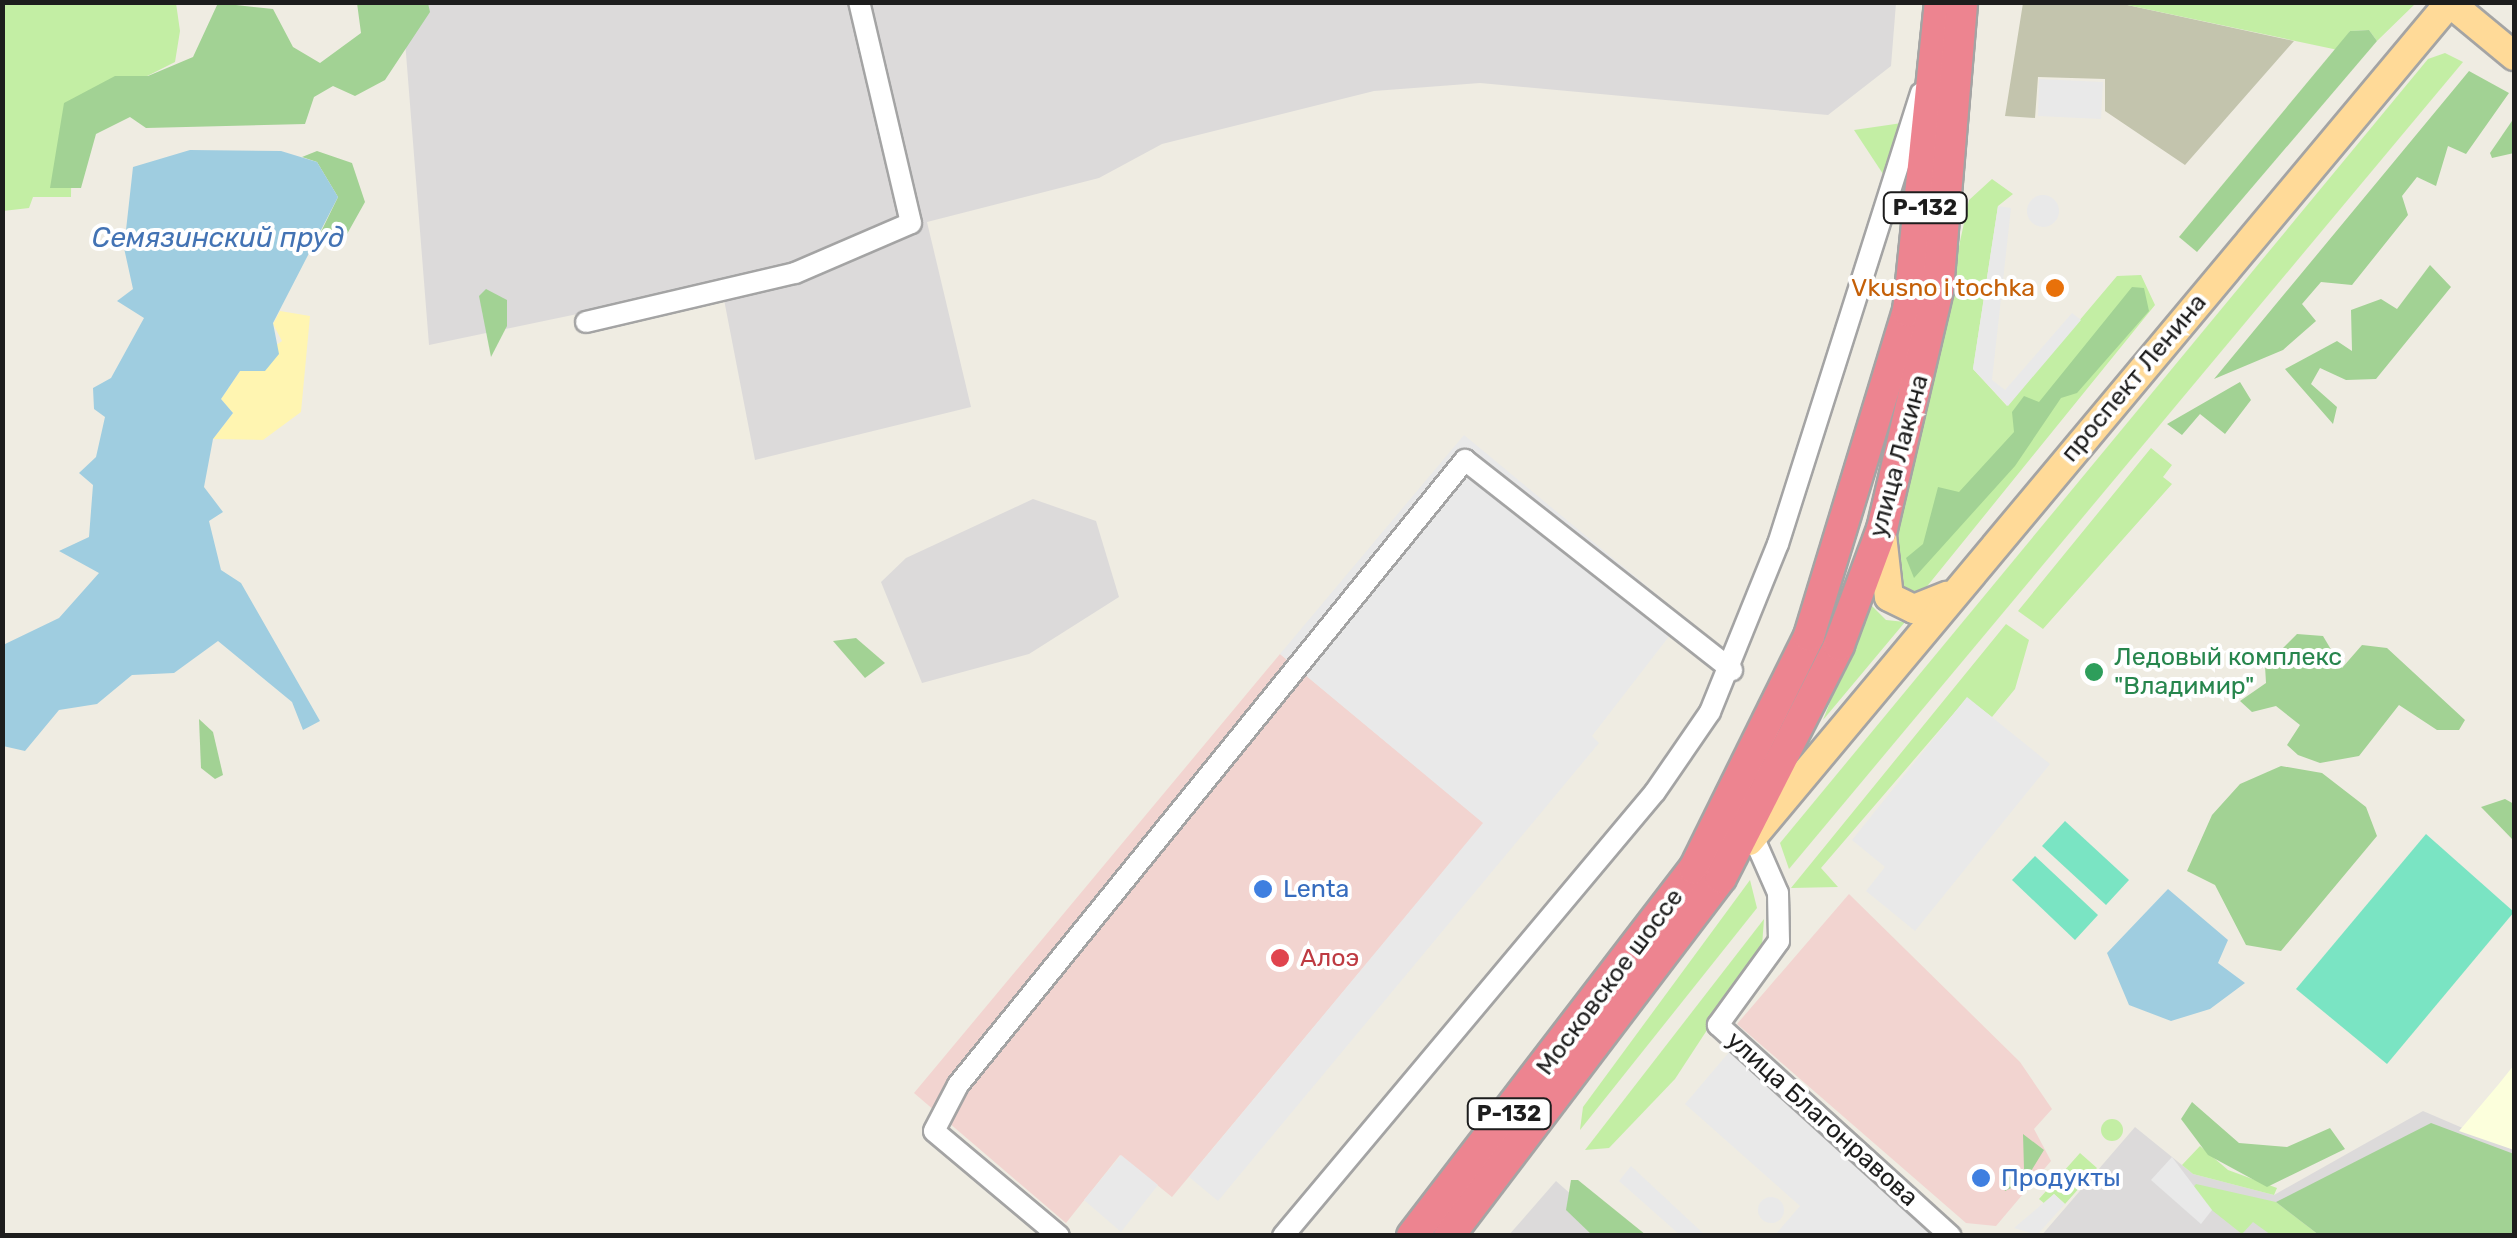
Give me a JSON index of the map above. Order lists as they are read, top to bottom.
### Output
{
  "streets": {
    "highway": ["Р-132", "улица Лакина", "Московское шоссе"],
    "main road": ["проспект Ленина"],
    "street": ["улица Благонравова"]
  },
  "crossings": [
    ["проспект Ленина", "улица Лакина"],
    ["проспект Ленина", "улица Благонравова"],
    ["улица Лакина", "Московское шоссе"],
    ["улица Лакина", "улица Благонравова"]
  ],
  "water": ["Семязинский пруд"],
  "places": [
    "Vkusno i tochka",
    "Ледовый комплекс \"Владимир\"",
    "Lenta",
    "Алоэ",
    "Продукты"
  ]
}
